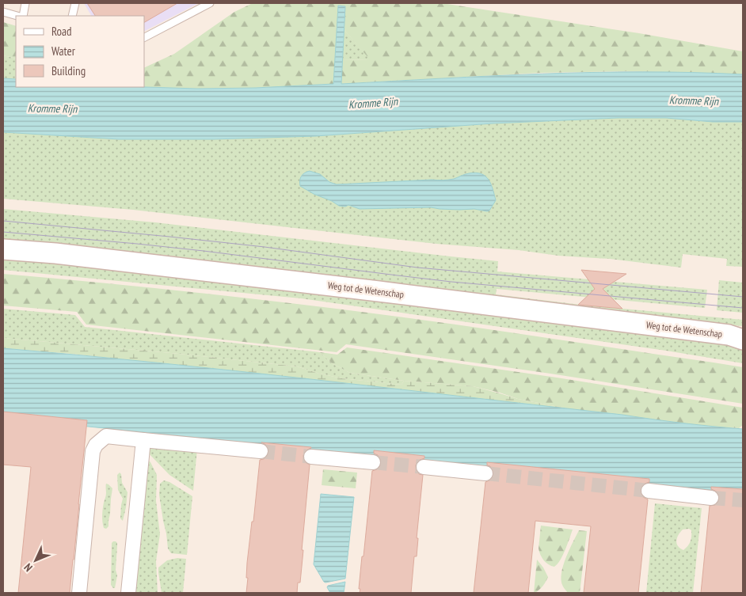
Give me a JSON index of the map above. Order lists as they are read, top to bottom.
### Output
{
  "streets": {
    "main road": ["Weg tot de Wetenschap"]
  },
  "water": ["Kromme Rijn"],
  "legend": ["Road", "Water", "Building"],
  "north": "bottom left"
}
